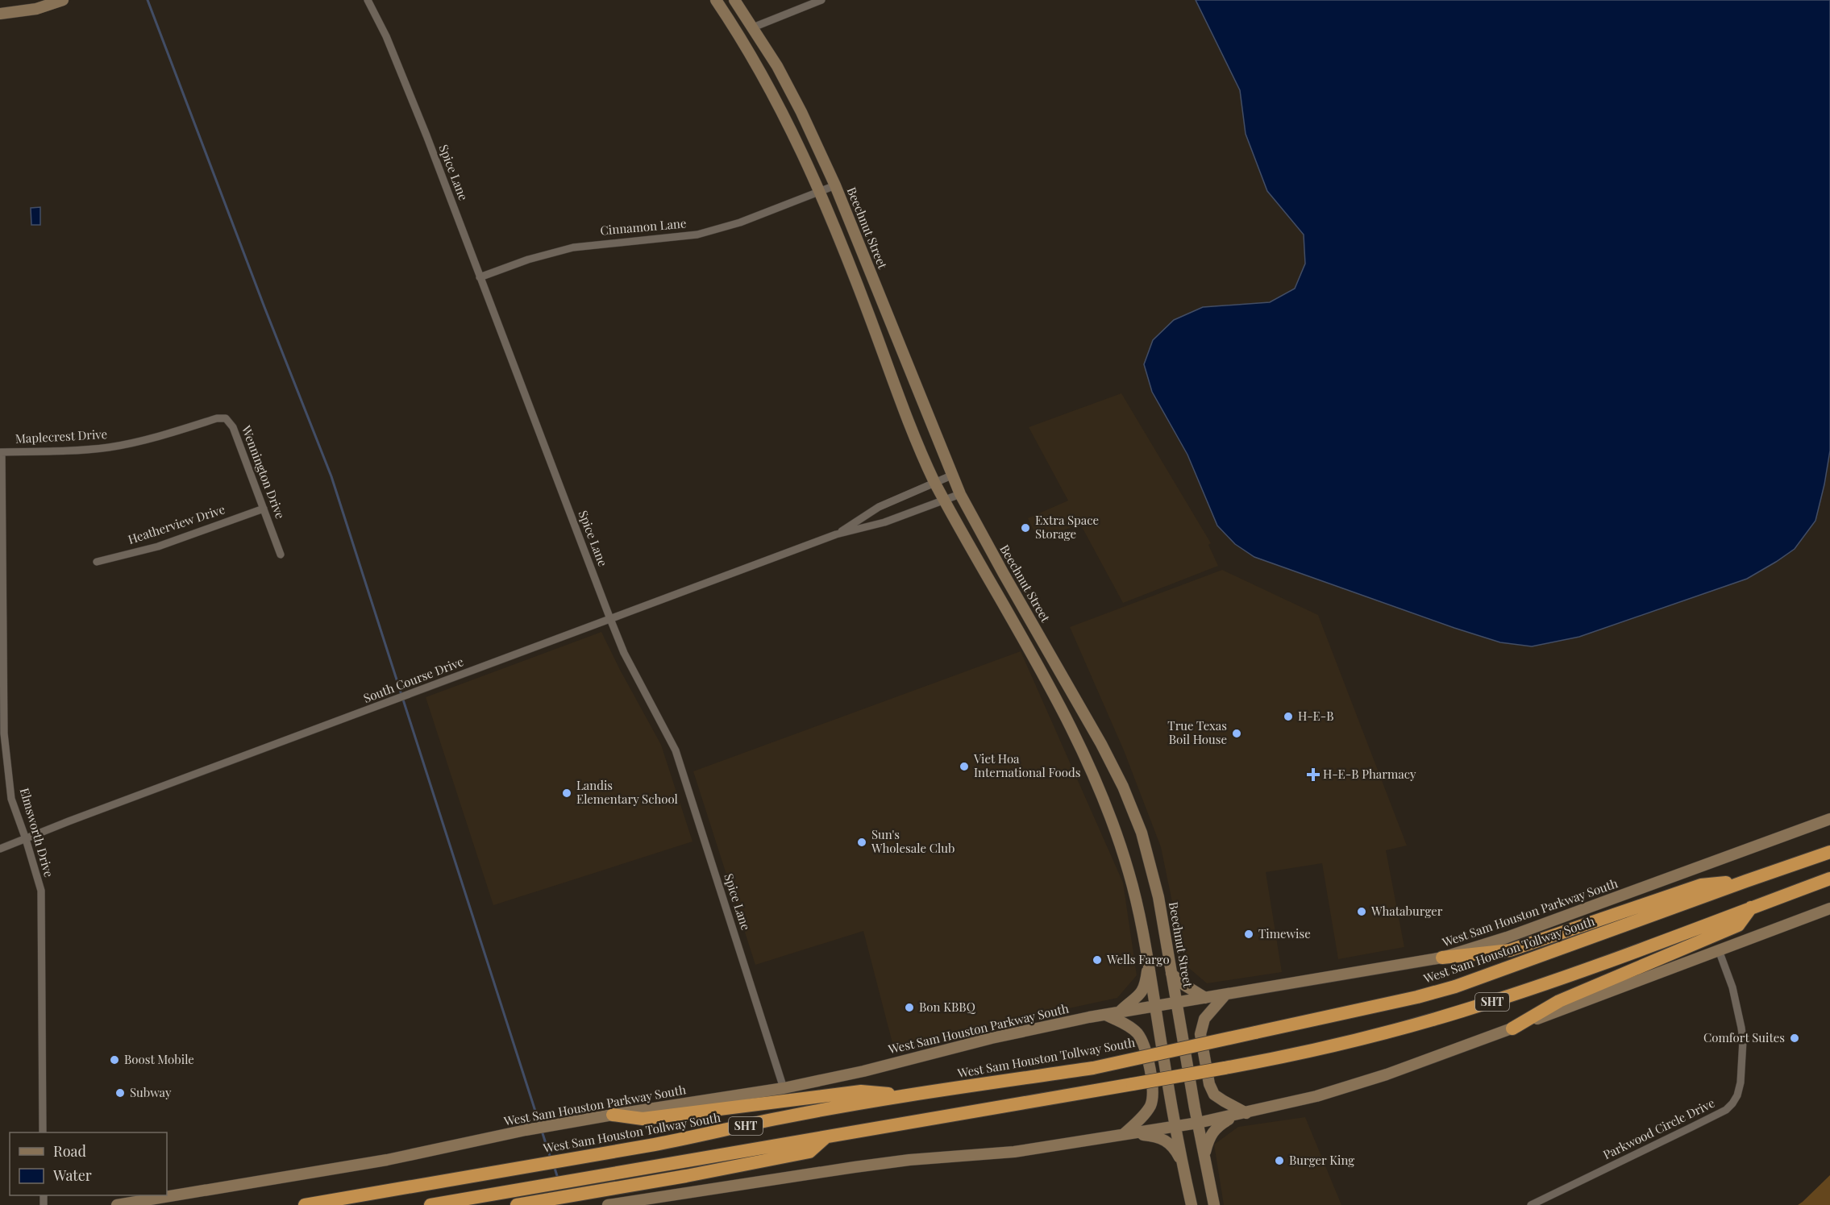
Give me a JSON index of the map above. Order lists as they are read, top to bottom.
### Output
{
  "streets": {
    "highway": ["West Sam Houston Tollway South", "SHT"],
    "main road": ["Beechnut Street", "West Sam Houston Parkway South"],
    "street": [
      "Spice Lane",
      "Cinnamon Lane",
      "Maplecrest Drive",
      "Wennington Drive",
      "Heatherview Drive",
      "South Course Drive",
      "Elmsworth Drive",
      "Parkwood Circle Drive"
    ]
  },
  "crossings": [
    ["Spice Lane", "Cinnamon Lane"],
    ["Spice Lane", "South Course Drive"],
    ["Spice Lane", "West Sam Houston Parkway South"],
    ["Cinnamon Lane", "Beechnut Street"],
    ["Beechnut Street", "South Course Drive"],
    ["Beechnut Street", "West Sam Houston Parkway South"],
    ["Maplecrest Drive", "Wennington Drive"],
    ["Maplecrest Drive", "Elmsworth Drive"],
    ["Wennington Drive", "Heatherview Drive"],
    ["South Course Drive", "Elmsworth Drive"]
  ],
  "places": {
    "other": [
      "Extra Space Storage",
      "H-E-B",
      "True Texas Boil House",
      "Viet Hoa International Foods",
      "Landis Elementary School",
      "Sun's Wholesale Club",
      "Whataburger",
      "Timewise",
      "Wells Fargo",
      "Bon KBBQ",
      "Comfort Suites",
      "Boost Mobile",
      "Subway",
      "Burger King"
    ],
    "health": ["H-E-B Pharmacy"]
  },
  "legend": ["Road", "Water"]
}
